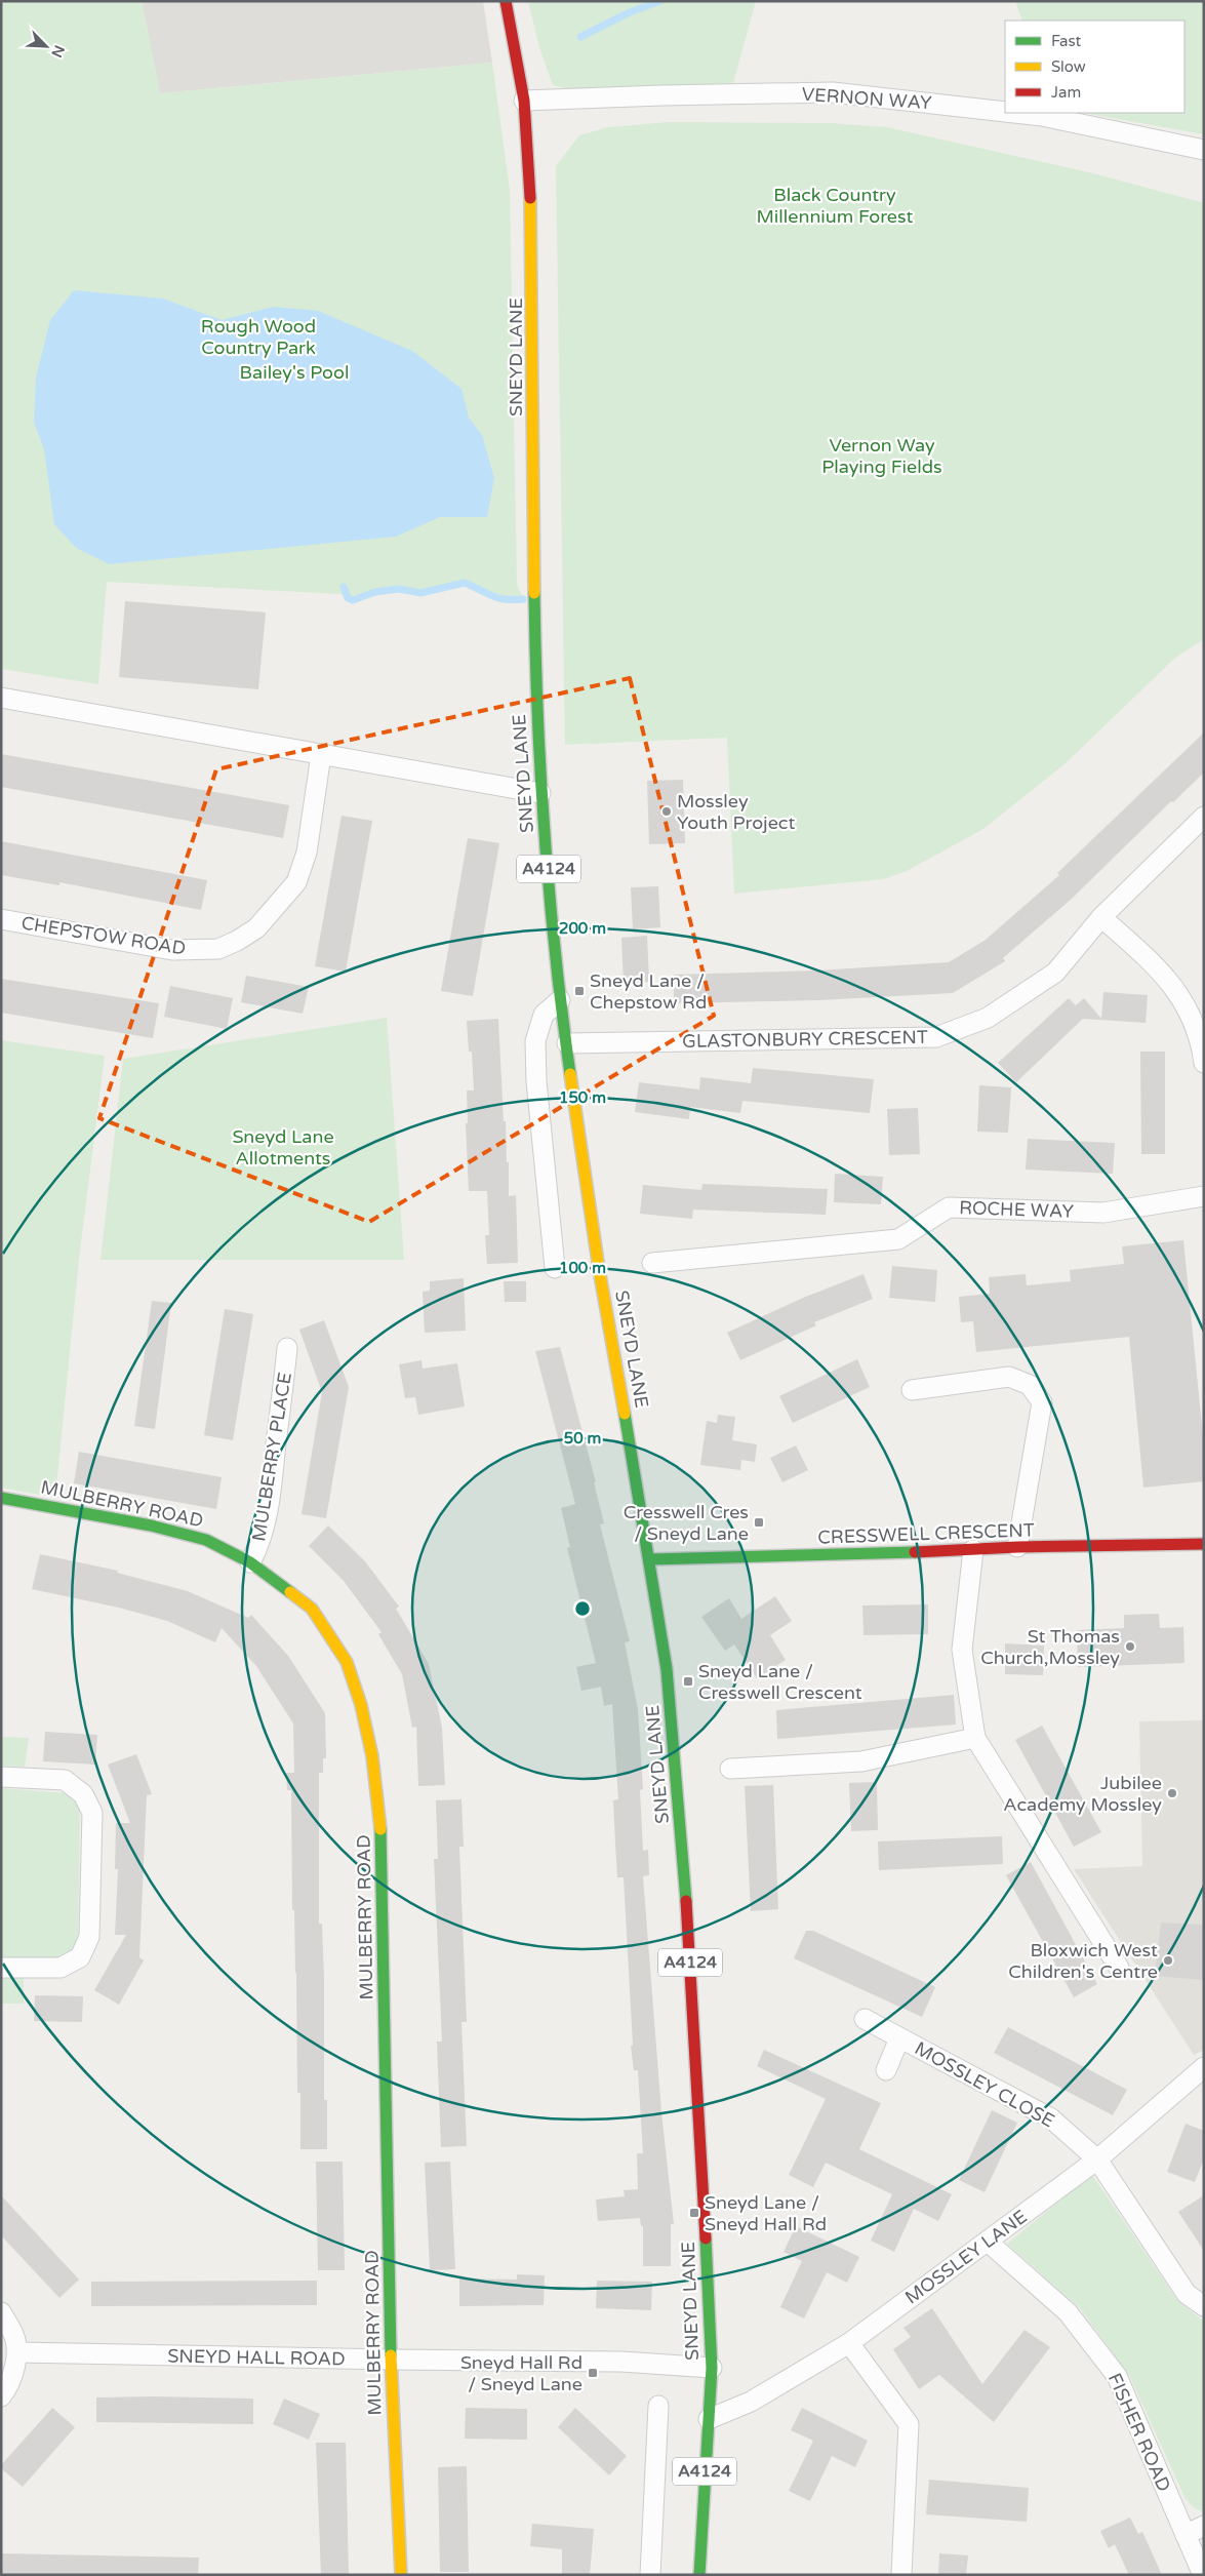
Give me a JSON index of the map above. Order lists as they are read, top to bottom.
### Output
{
  "streets": {
    "main road": [
      "SNEYD LANE",
      "A4124",
      "MULBERRY ROAD",
      "CRESSWELL CRESCENT"
    ],
    "street": [
      "VERNON WAY",
      "CHEPSTOW ROAD",
      "GLASTONBURY CRESCENT",
      "ROCHE WAY",
      "MULBERRY PLACE",
      "MOSSLEY CLOSE",
      "MOSSLEY LANE",
      "SNEYD HALL ROAD",
      "FISHER ROAD"
    ]
  },
  "crossings": [
    ["VERNON WAY", "SNEYD LANE"],
    ["SNEYD LANE", "GLASTONBURY CRESCENT"],
    ["SNEYD LANE", "CRESSWELL CRESCENT"],
    ["SNEYD LANE", "MOSSLEY LANE"],
    ["SNEYD LANE", "SNEYD HALL ROAD"],
    ["MULBERRY PLACE", "MULBERRY ROAD"],
    ["MULBERRY ROAD", "SNEYD HALL ROAD"],
    ["MOSSLEY CLOSE", "MOSSLEY LANE"],
    ["MOSSLEY LANE", "FISHER ROAD"]
  ],
  "parks": [
    "Black Country Millennium Forest",
    "Rough Wood Country Park",
    "Bailey's Pool",
    "Vernon Way Playing Fields",
    "Sneyd Lane Allotments"
  ],
  "places": {
    "other": [
      "Mossley Youth Project",
      "St Thomas Church,Mossley",
      "Jubilee Academy Mossley",
      "Bloxwich West Children's Centre"
    ],
    "transit": [
      "Sneyd Lane / Chepstow Rd",
      "Cresswell Cres / Sneyd Lane",
      "Sneyd Lane / Cresswell Crescent",
      "Sneyd Lane / Sneyd Hall Rd",
      "Sneyd Hall Rd / Sneyd Lane"
    ]
  },
  "legend": ["Fast", "Slow", "Jam"],
  "north": "bottom right",
  "rings": [
    "200 m",
    "150 m",
    "100 m",
    "50 m"
  ]
}
